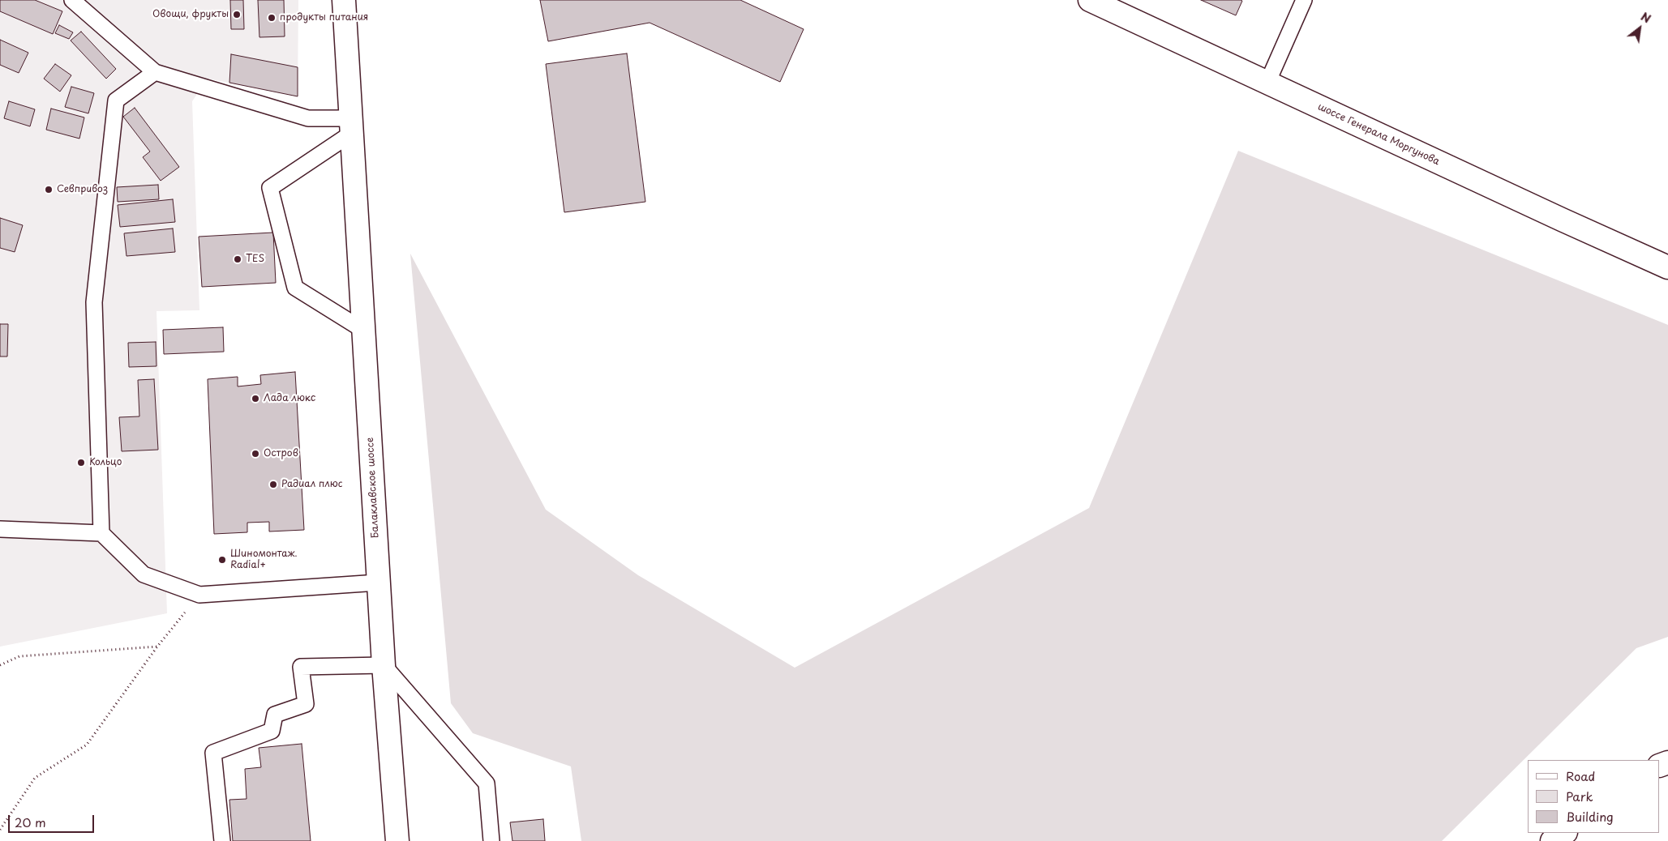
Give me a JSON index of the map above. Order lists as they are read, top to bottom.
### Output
{
  "streets": {
    "main road": ["шоссе Генерала Моргунова", "Балаклавское шоссе"]
  },
  "places": [
    "Овощи, фрукты",
    "продукты питания",
    "Севпривоз",
    "TES",
    "Лада люкс",
    "Остров",
    "Кольцо",
    "Радиал плюс",
    "Шиномонтаж. Radial+"
  ],
  "legend": ["Road", "Park", "Building"],
  "scale_bar": "20 m",
  "north": "top right"
}
